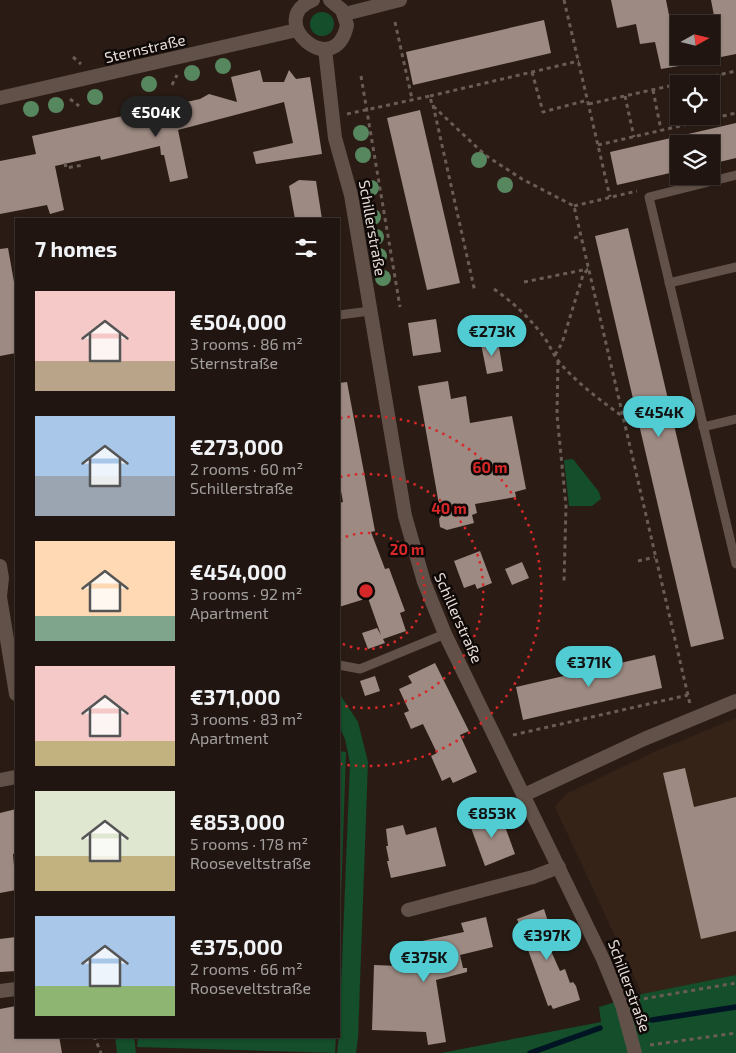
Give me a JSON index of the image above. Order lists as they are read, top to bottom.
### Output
{
  "streets": {
    "street": ["Sternstraße", "Schillerstraße"]
  },
  "north": "right",
  "page": {
    "price": [
      "€504K",
      "€273K",
      "€454K",
      "€371K",
      "€853K",
      "€397K",
      "€375K"
    ],
    "heading": "7 homes",
    "list": [
      {
        "name": "€504,000",
        "note": "3 rooms · 86 m² · Sternstraße"
      },
      {
        "name": "€273,000",
        "note": "2 rooms · 60 m² · Schillerstraße"
      },
      {
        "name": "€454,000",
        "note": "3 rooms · 92 m² · Apartment"
      },
      {
        "name": "€371,000",
        "note": "3 rooms · 83 m² · Apartment"
      },
      {
        "name": "€853,000",
        "note": "5 rooms · 178 m² · Rooseveltstraße"
      },
      {
        "name": "€375,000",
        "note": "2 rooms · 66 m² · Rooseveltstraße"
      }
    ]
  },
  "rings": ["60 m", "40 m", "20 m"]
}
